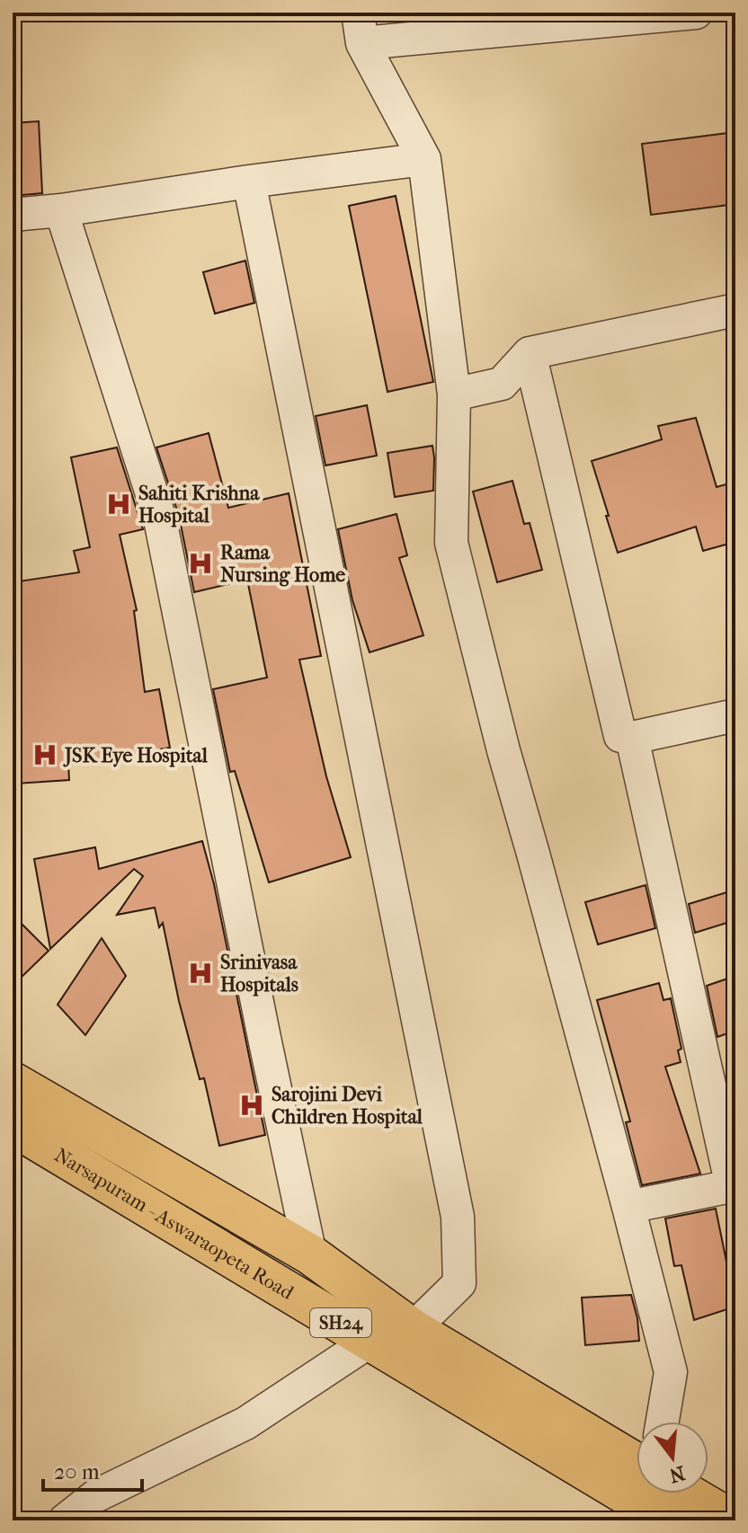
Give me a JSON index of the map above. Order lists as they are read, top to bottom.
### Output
{
  "streets": {
    "main road": ["Narsapuram - Aswaraopeta Road", "SH24"]
  },
  "places": {
    "hospital": [
      "Sahiti Krishna Hospital",
      "Rama Nursing Home",
      "JSK Eye Hospital",
      "Srinivasa Hospitals",
      "Sarojini Devi Children Hospital"
    ]
  },
  "scale_bar": "20 m",
  "north": "bottom"
}
